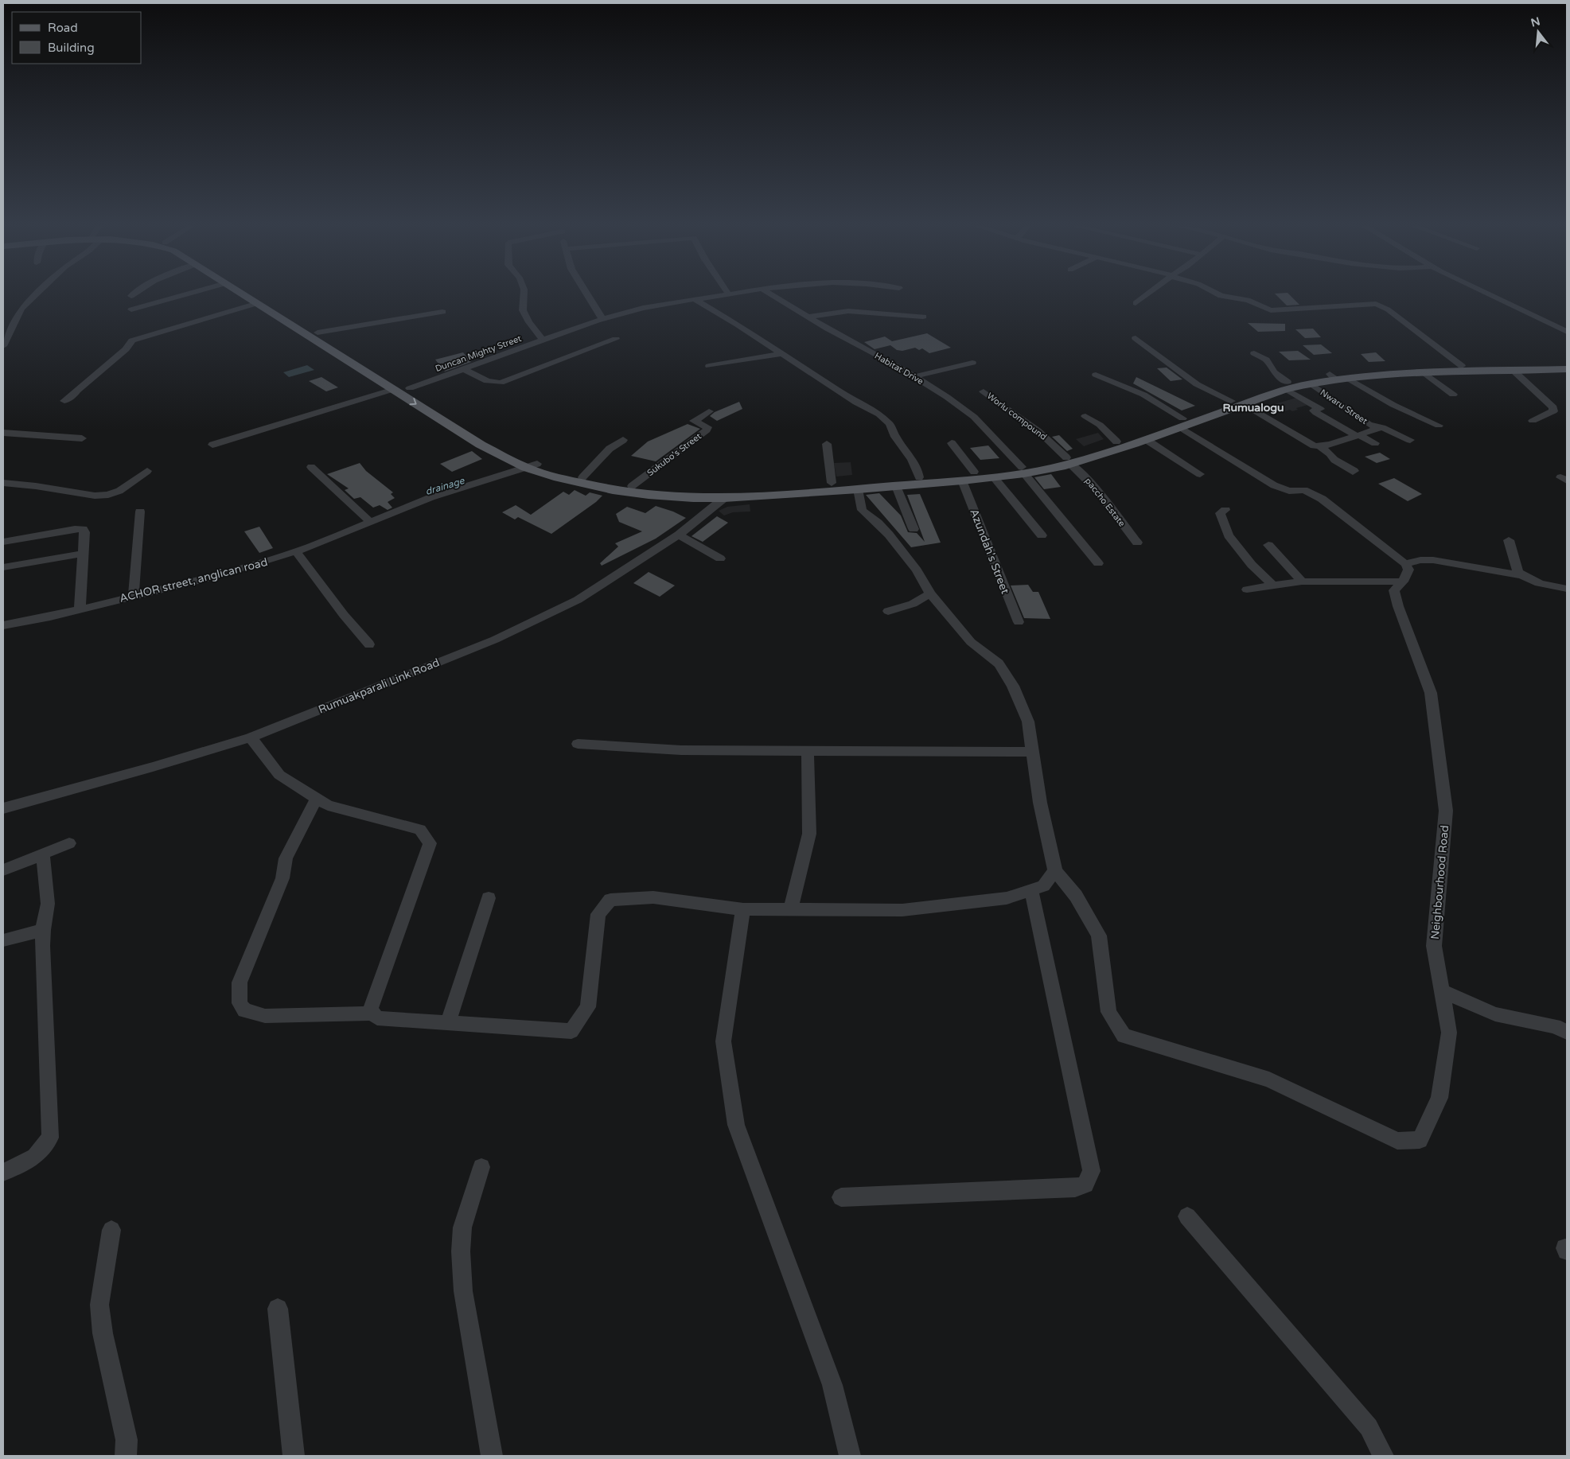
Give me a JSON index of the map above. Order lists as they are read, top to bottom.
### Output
{
  "streets": {
    "street": [
      "Duncan Mighty Street",
      "Habitat Drive",
      "Nwaru Street",
      "Worlu compound",
      "Sukubo's Street",
      "paccho Estate",
      "Azundah's Street",
      "ACHOR street, anglican road",
      "Rumuakparali Link Road",
      "Neighbourhood Road"
    ]
  },
  "crossings": [
    ["Worlu compound", "paccho Estate"]
  ],
  "districts": ["Rumualogu"],
  "water": ["drainage"],
  "legend": ["Road", "Building"],
  "north": "top"
}
